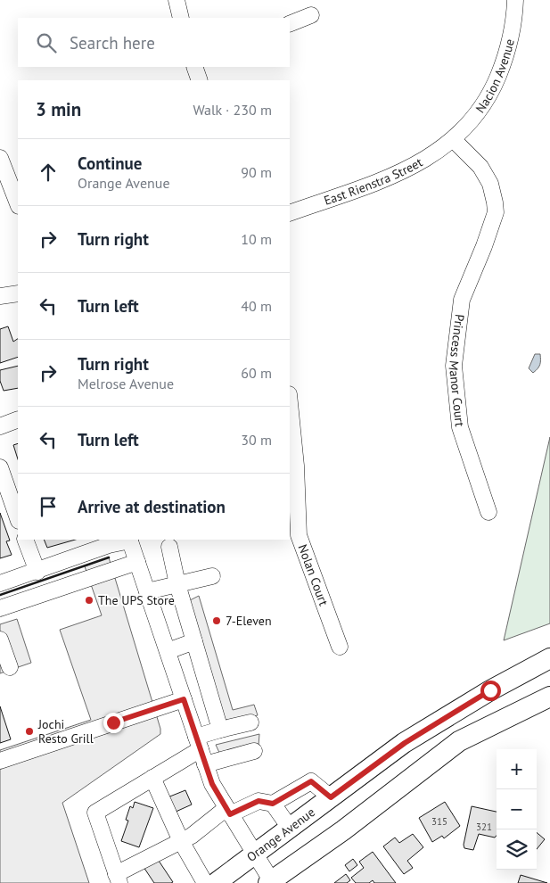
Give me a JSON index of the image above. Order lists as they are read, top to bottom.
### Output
{
  "streets": {
    "main road": ["Orange Avenue"],
    "street": [
      "Nacion Avenue",
      "East Rienstra Street",
      "Princess Manor Court",
      "Nolan Court"
    ]
  },
  "crossings": [
    ["Nacion Avenue", "East Rienstra Street"],
    ["Nacion Avenue", "Princess Manor Court"],
    ["East Rienstra Street", "Princess Manor Court"]
  ],
  "places": ["The UPS Store", "7-Eleven", "Jochi Resto Grill"],
  "house_numbers": ["315", "321"],
  "page": {
    "search": "Search here",
    "heading": ["3 min", "Walk · 230 m"],
    "list": [
      ["Continue", "Orange Avenue", "90 m"],
      ["Turn right", "10 m"],
      ["Turn left", "40 m"],
      ["Turn right", "Melrose Avenue", "60 m"],
      ["Turn left", "30 m"],
      "Arrive at destination"
    ],
    "map_buttons": ["+", "−"]
  }
}
